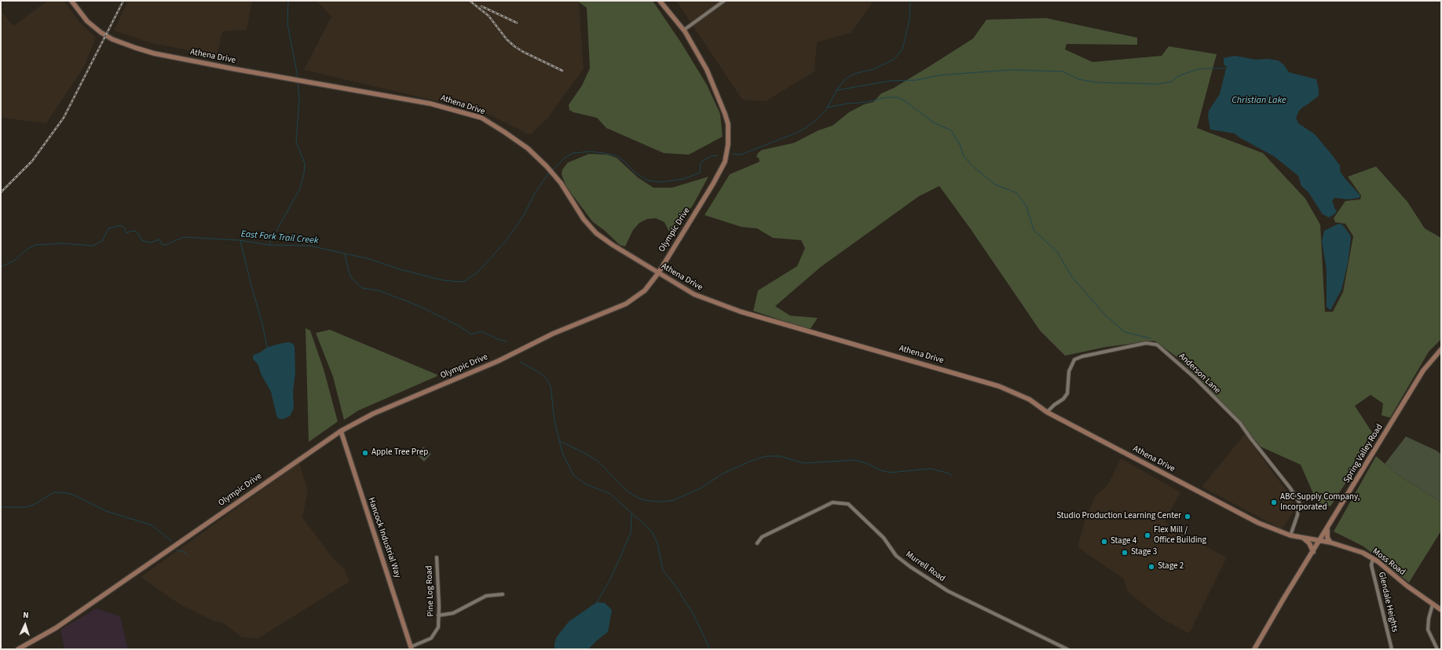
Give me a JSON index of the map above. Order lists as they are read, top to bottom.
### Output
{
  "streets": {
    "street": [
      "Athena Drive",
      "Olympic Drive",
      "Anderson Lane",
      "Spring Valley Road",
      "Hancock Industrial Way",
      "Moss Road",
      "Murrell Road",
      "Pine Log Road",
      "Glendale Heights"
    ]
  },
  "crossings": [
    ["Athena Drive", "Olympic Drive"],
    ["Athena Drive", "Anderson Lane"],
    ["Athena Drive", "Spring Valley Road"],
    ["Athena Drive", "Moss Road"],
    ["Olympic Drive", "Hancock Industrial Way"],
    ["Spring Valley Road", "Moss Road"],
    ["Hancock Industrial Way", "Pine Log Road"],
    ["Moss Road", "Glendale Heights"]
  ],
  "water": ["Christian Lake", "East Fork Trail Creek"],
  "places": [
    "Apple Tree Prep",
    "ABC Supply Company, Incorporated",
    "Studio Production Learning Center",
    "Flex Mill / Office Building",
    "Stage 4",
    "Stage 3",
    "Stage 2"
  ],
  "north": "top"
}
